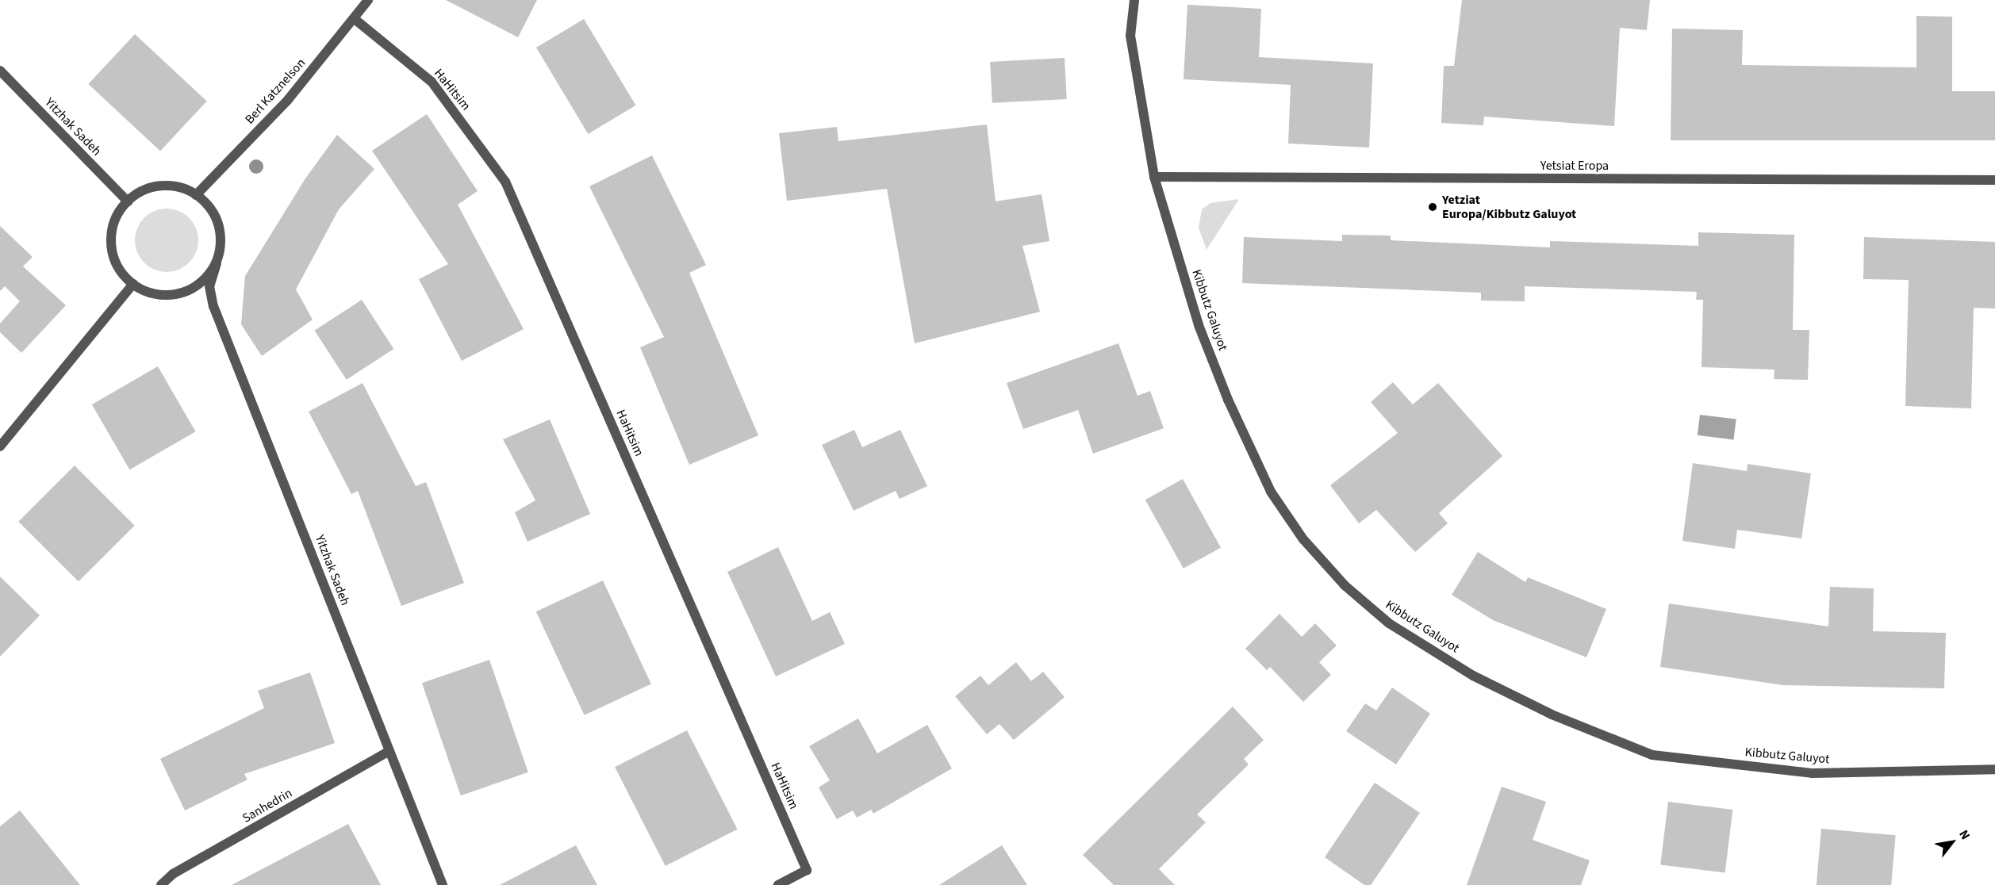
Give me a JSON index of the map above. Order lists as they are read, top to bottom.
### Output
{
  "streets": {
    "street": [
      "HaHitsim",
      "Berl Katznelson",
      "Yitzhak Sadeh",
      "Yetsiat Eropa",
      "Kibbutz Galuyot",
      "Sanhedrin"
    ]
  },
  "crossings": [
    ["HaHitsim", "Berl Katznelson"],
    ["Berl Katznelson", "Yitzhak Sadeh"],
    ["Yitzhak Sadeh", "Sanhedrin"],
    ["Yetsiat Eropa", "Kibbutz Galuyot"]
  ],
  "places": ["Yetziat Europa/Kibbutz Galuyot"],
  "north": "top right"
}
